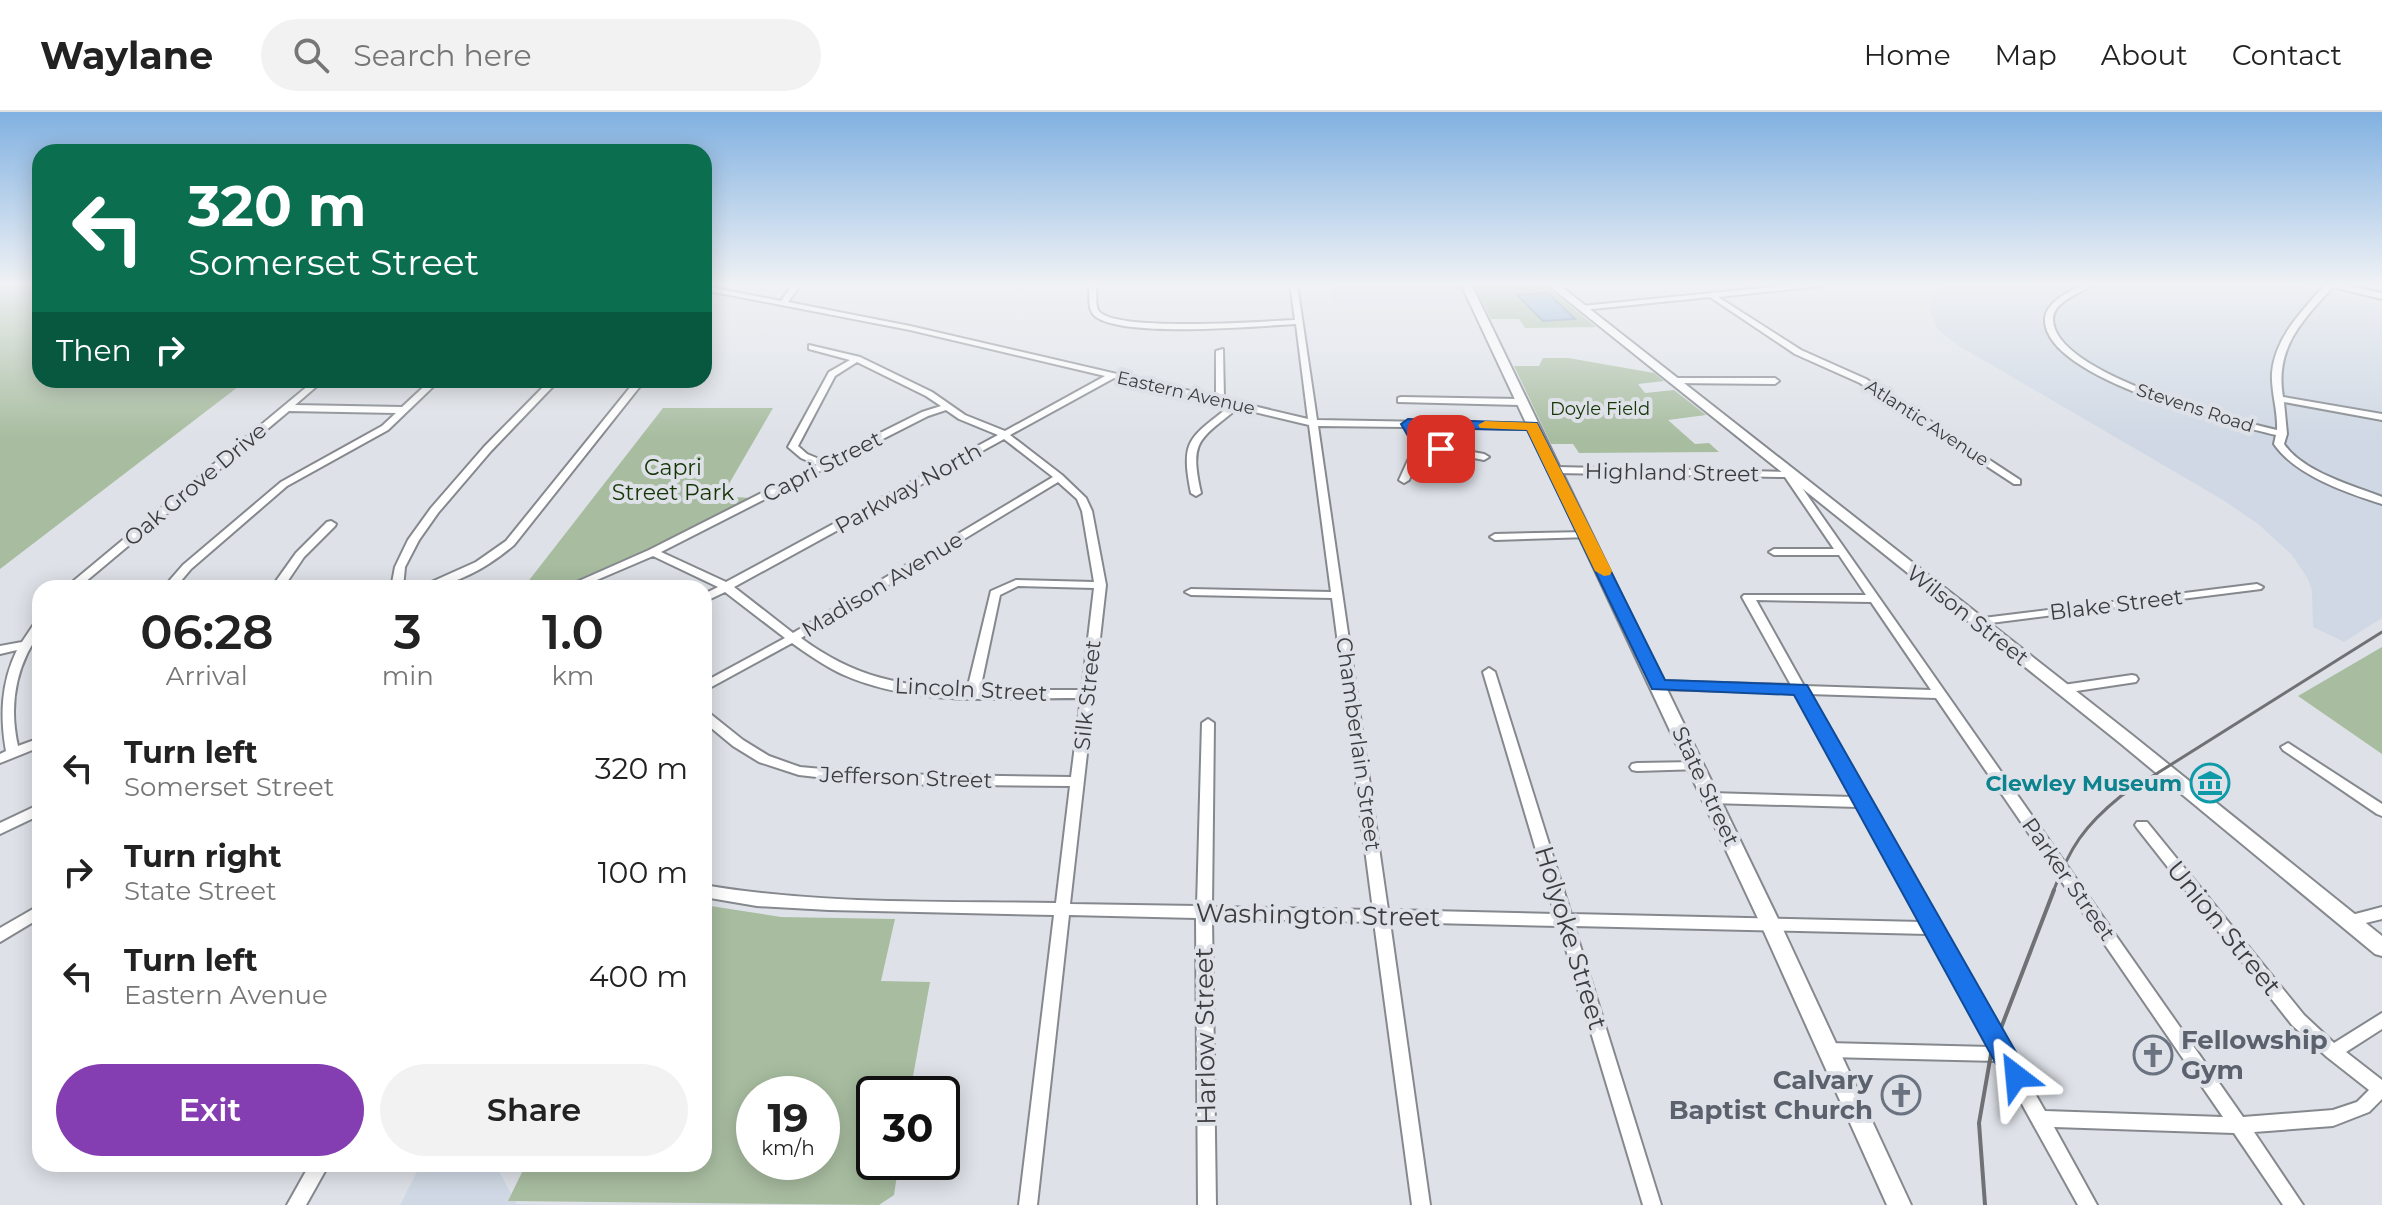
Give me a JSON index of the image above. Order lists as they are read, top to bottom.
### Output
{
  "streets": {
    "main road": ["Wilson Street", "State Street"],
    "street": [
      "Eastern Avenue",
      "Stevens Road",
      "Atlantic Avenue",
      "Capri Street",
      "Highland Street",
      "Oak Grove Drive",
      "Parkway North",
      "Madison Avenue",
      "Blake Street",
      "Lincoln Street",
      "Silk Street",
      "Chamberlain Street",
      "Jefferson Street",
      "Parker Street",
      "Washington Street",
      "Union Street",
      "Holyoke Street",
      "Harlow Street"
    ]
  },
  "crossings": [
    ["Eastern Avenue", "Parkway North"],
    ["Eastern Avenue", "Chamberlain Street"],
    ["Eastern Avenue", "State Street"],
    ["Capri Street", "Lincoln Street"],
    ["Capri Street", "Silk Street"],
    ["Highland Street", "Wilson Street"],
    ["Highland Street", "State Street"],
    ["Highland Street", "Parker Street"],
    ["Parkway North", "Lincoln Street"],
    ["Parkway North", "Silk Street"],
    ["Madison Avenue", "Lincoln Street"],
    ["Madison Avenue", "Silk Street"],
    ["Blake Street", "Wilson Street"],
    ["Wilson Street", "Parker Street"],
    ["Lincoln Street", "Silk Street"],
    ["Silk Street", "Jefferson Street"],
    ["Silk Street", "Washington Street"],
    ["Chamberlain Street", "Washington Street"],
    ["State Street", "Washington Street"],
    ["Washington Street", "Holyoke Street"],
    ["Washington Street", "Harlow Street"]
  ],
  "parks": ["Doyle Field", "Capri Street Park"],
  "places": {
    "museum": ["Clewley Museum"],
    "church": ["Fellowship Gym", "Calvary Baptist Church"]
  },
  "page": {
    "header": "Waylane",
    "search": "Search here",
    "nav": [
      "Home",
      "Map",
      "About",
      "Contact"
    ],
    "turn": ["320 m", "Somerset Street"],
    "then": "Then",
    "eta": [
      "06:28",
      "Arrival",
      "3",
      "min",
      "1.0",
      "km"
    ],
    "list": [
      {
        "name": "Turn left",
        "note": "Somerset Street",
        "value": "320 m"
      },
      {
        "name": "Turn right",
        "note": "State Street",
        "value": "100 m"
      },
      {
        "name": "Turn left",
        "note": "Eastern Avenue",
        "value": "400 m"
      }
    ],
    "buttons": ["Exit", "Share"],
    "speed": "19 km/h",
    "limit": "30"
  }
}
